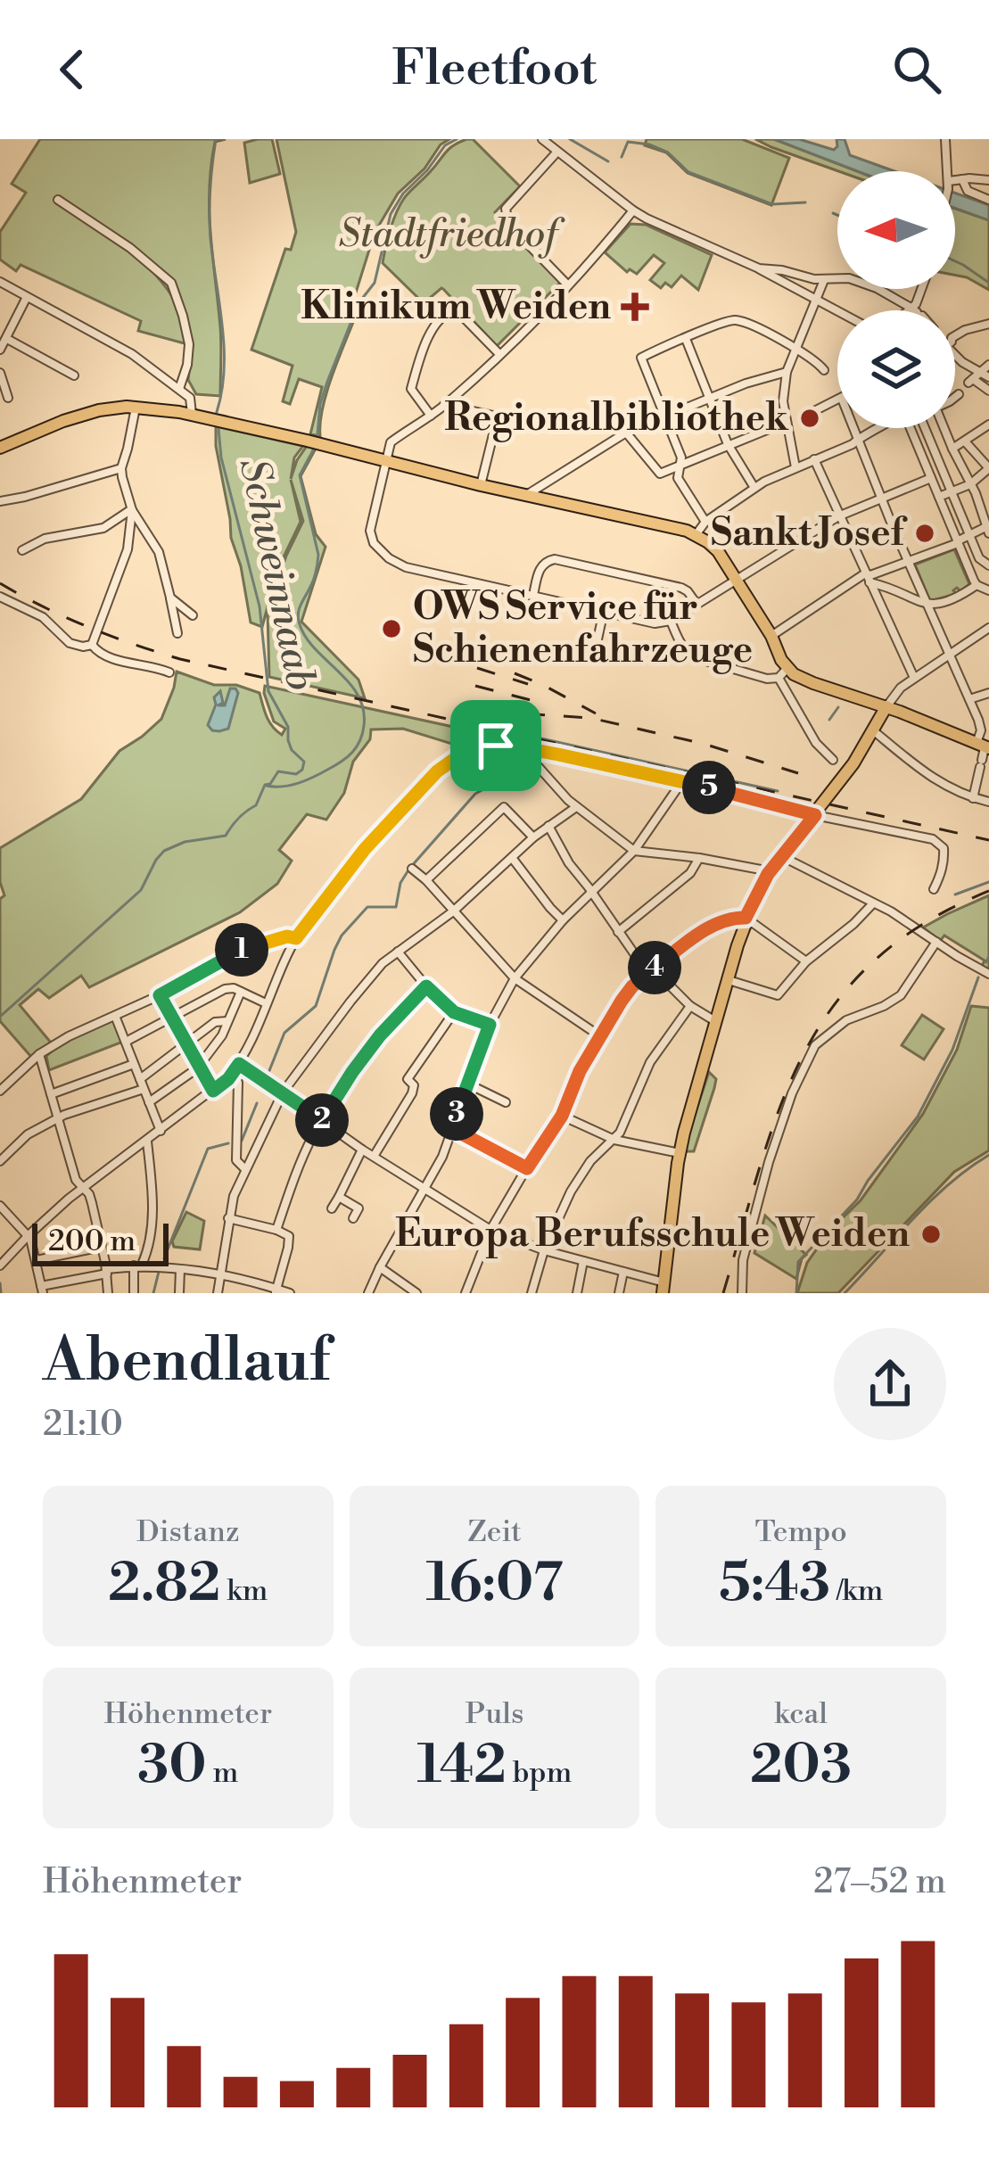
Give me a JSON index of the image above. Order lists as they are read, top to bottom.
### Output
{
  "water": ["Schweinnaab"],
  "parks": ["Stadtfriedhof"],
  "places": {
    "health": ["Klinikum Weiden"],
    "other": [
      "Regionalbibliothek",
      "Sankt Josef",
      "OWS Service für Schienenfahrzeuge",
      "Europa Berufsschule Weiden"
    ]
  },
  "scale_bar": "200 m",
  "north": "left",
  "page": {
    "header": "Fleetfoot",
    "pins": [
      "5",
      "1",
      "4",
      "3",
      "2"
    ],
    "scale": "200 m",
    "heading": ["Abendlauf", "21:10"],
    "stats": [
      ["Distanz", "2.82 km"],
      ["Zeit", "16:07"],
      ["Tempo", "5:43 /km"],
      ["Höhenmeter", "30 m"],
      ["Puls", "142 bpm"],
      ["kcal", "203"]
    ],
    "chart": ["Höhenmeter", "27–52 m"]
  }
}
